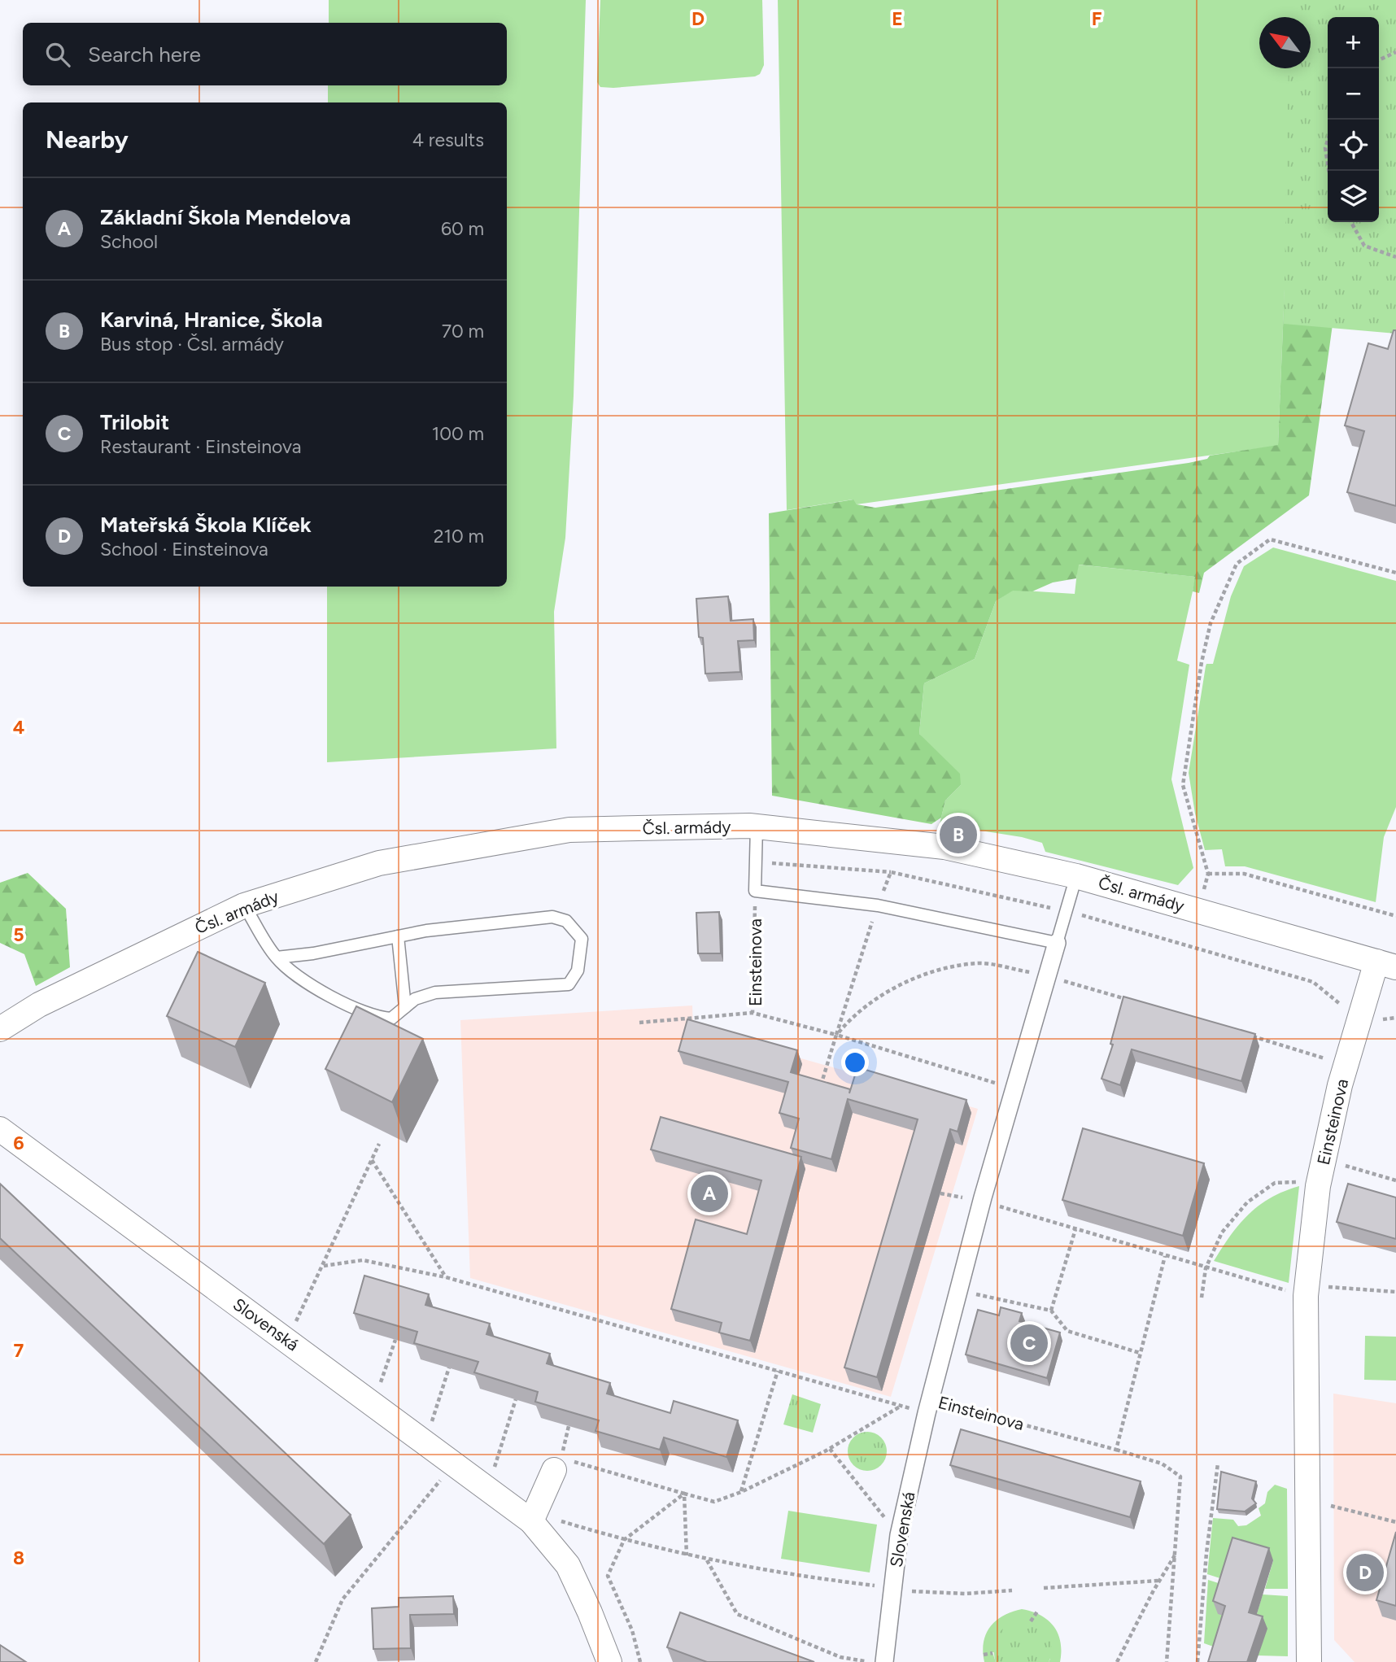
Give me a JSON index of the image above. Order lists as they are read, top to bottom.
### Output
{
  "streets": {
    "street": ["Čsl. armády", "Einsteinova", "Slovenská"]
  },
  "crossings": [
    ["Čsl. armády", "Einsteinova"],
    ["Einsteinova", "Slovenská"]
  ],
  "north": "top left",
  "page": {
    "map_buttons": ["+", "−"],
    "search": "Search here",
    "heading": ["Nearby", "4 results"],
    "list": [
      {
        "mark": "A",
        "name": "Základní Škola Mendelova",
        "note": "School",
        "value": "60 m"
      },
      {
        "mark": "B",
        "name": "Karviná, Hranice, Škola",
        "note": "Bus stop · Čsl. armády",
        "value": "70 m"
      },
      {
        "mark": "C",
        "name": "Trilobit",
        "note": "Restaurant · Einsteinova",
        "value": "100 m"
      },
      {
        "mark": "D",
        "name": "Mateřská Škola Klíček",
        "note": "School · Einsteinova",
        "value": "210 m"
      }
    ],
    "pins": [
      "B",
      "A",
      "C",
      "D"
    ]
  },
  "grid": {
    "columns": ["D", "E", "F"],
    "rows": [
      "4",
      "5",
      "6",
      "7",
      "8"
    ]
  }
}
